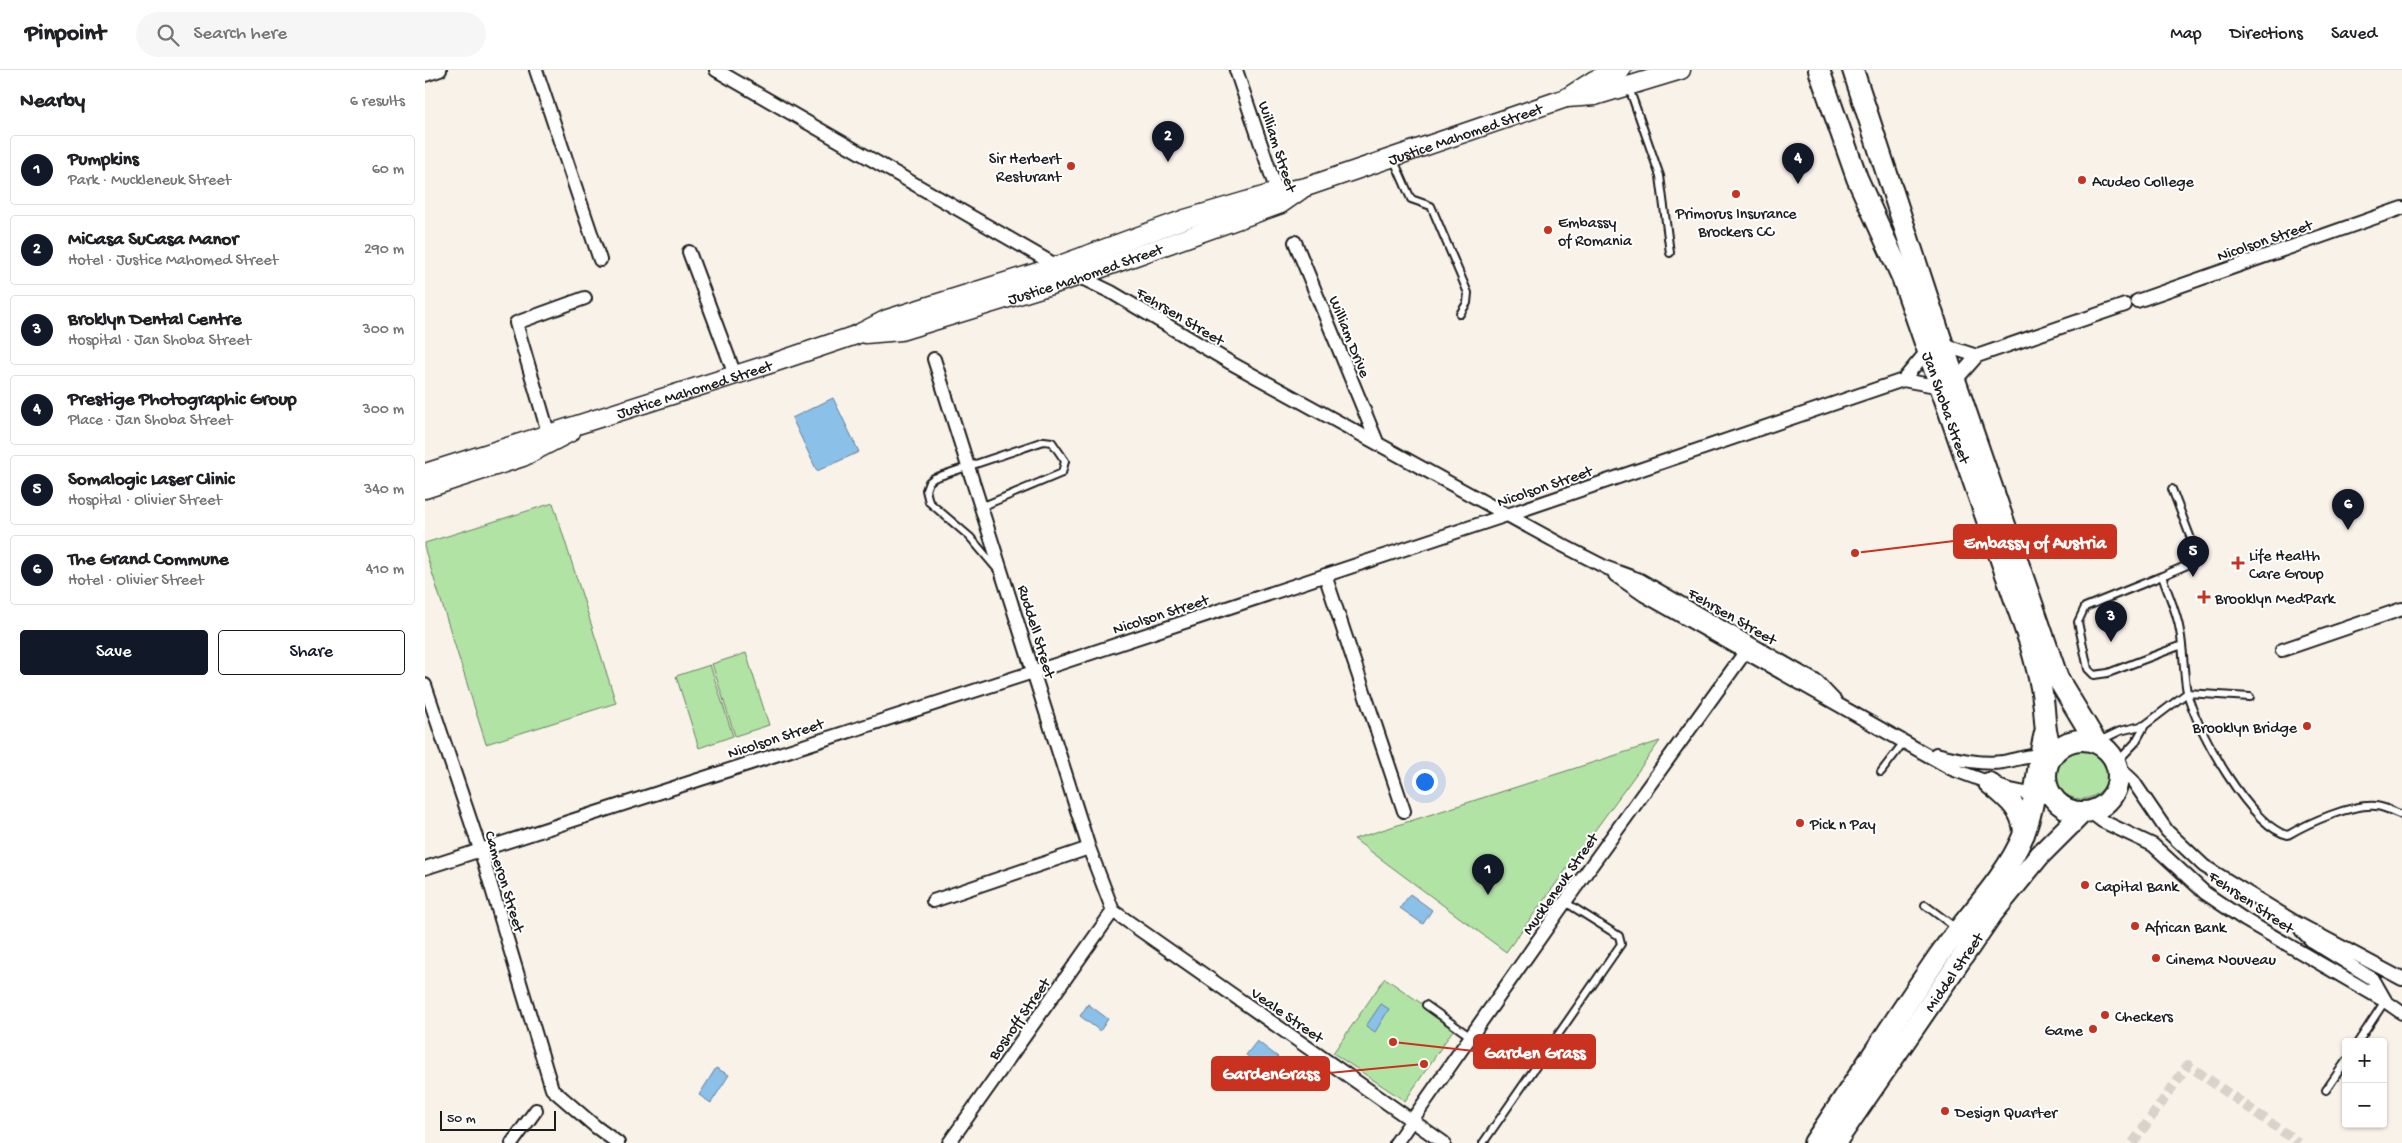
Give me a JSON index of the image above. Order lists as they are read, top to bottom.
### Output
{
  "streets": {
    "main road": ["Justice Mahomed Street", "Jan Shoba Street", "Middel Street"],
    "street": [
      "William Street",
      "Nicolson Street",
      "Fehrsen Street",
      "William Drive",
      "Ruddell Street",
      "Cameron Street",
      "Muckleneuk Street",
      "Veale Street",
      "Boshoff Street"
    ]
  },
  "crossings": [
    ["Justice Mahomed Street", "William Street"],
    ["Justice Mahomed Street", "Fehrsen Street"],
    ["Nicolson Street", "Fehrsen Street"],
    ["Nicolson Street", "Jan Shoba Street"],
    ["Nicolson Street", "Ruddell Street"],
    ["Nicolson Street", "Cameron Street"],
    ["Fehrsen Street", "William Drive"],
    ["Fehrsen Street", "Jan Shoba Street"],
    ["Fehrsen Street", "Muckleneuk Street"],
    ["Fehrsen Street", "Middel Street"],
    ["Jan Shoba Street", "Middel Street"],
    ["Ruddell Street", "Veale Street"],
    ["Ruddell Street", "Boshoff Street"],
    ["Muckleneuk Street", "Veale Street"],
    ["Veale Street", "Boshoff Street"]
  ],
  "places": {
    "other": [
      "Sir Herbert Resturant",
      "Acudeo College",
      "Primorus Insurance Brockers CC",
      "Embassy of Romania",
      "Embassy of Austria",
      "Brooklyn Bridge",
      "Pick n Pay",
      "Capital Bank",
      "African Bank",
      "Cinema Nouveau",
      "Checkers",
      "Game",
      "Garden Grass",
      "GardenGrass",
      "Design Quarter"
    ],
    "health": ["Life Health Care Group", "Brooklyn MedPark"]
  },
  "scale_bar": "50 m",
  "page": {
    "header": "Pinpoint",
    "search": "Search here",
    "nav": ["Map", "Directions", "Saved"],
    "heading": ["Nearby", "6 results"],
    "pins": [
      "2",
      "4",
      "6",
      "5",
      "3",
      "1"
    ],
    "list": [
      {
        "mark": "1",
        "name": "Pumpkins",
        "note": "Park · Muckleneuk Street",
        "value": "60 m"
      },
      {
        "mark": "2",
        "name": "MiCasa SuCasa Manor",
        "note": "Hotel · Justice Mahomed Street",
        "value": "290 m"
      },
      {
        "mark": "3",
        "name": "Broklyn Dental Centre",
        "note": "Hospital · Jan Shoba Street",
        "value": "300 m"
      },
      {
        "mark": "4",
        "name": "Prestige Photographic Group",
        "note": "Place · Jan Shoba Street",
        "value": "300 m"
      },
      {
        "mark": "5",
        "name": "Somalogic Laser Clinic",
        "note": "Hospital · Olivier Street",
        "value": "340 m"
      },
      {
        "mark": "6",
        "name": "The Grand Commune",
        "note": "Hotel · Olivier Street",
        "value": "410 m"
      }
    ],
    "buttons": ["Save", "Share"],
    "map_buttons": ["+", "−"],
    "scale": "50 m"
  }
}
